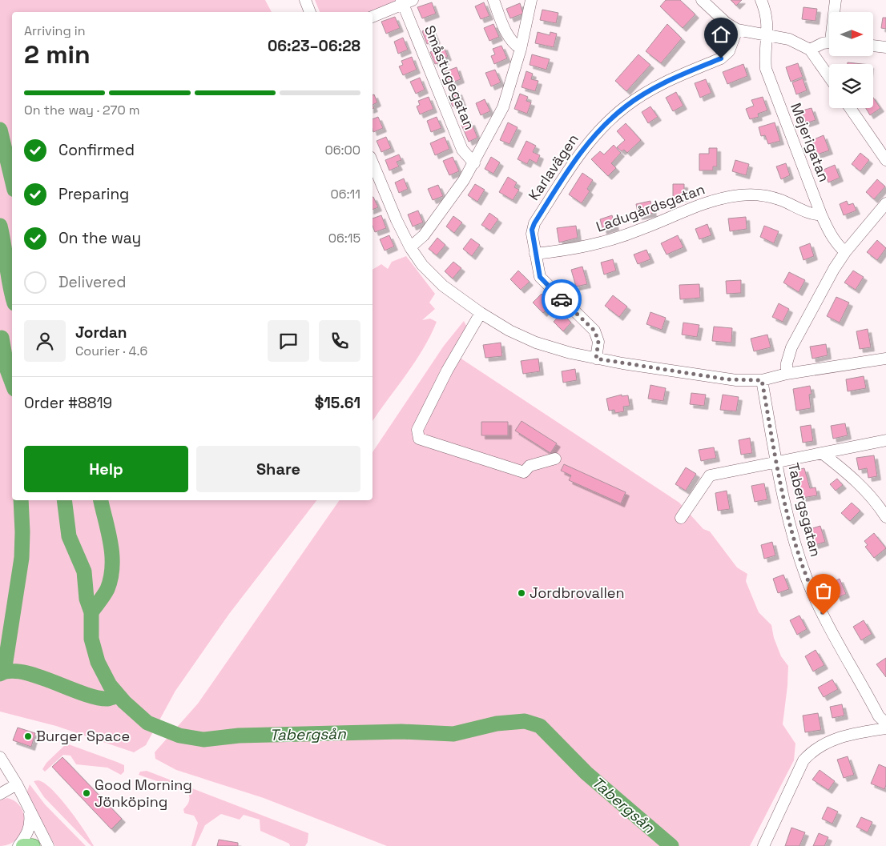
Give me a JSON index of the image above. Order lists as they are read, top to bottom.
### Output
{
  "streets": {
    "street": [
      "Småstugegatan",
      "Mejerigatan",
      "Karlavägen",
      "Ladugårdsgatan",
      "Tabergsgatan"
    ]
  },
  "crossings": [
    ["Mejerigatan", "Ladugårdsgatan"],
    ["Karlavägen", "Ladugårdsgatan"]
  ],
  "water": ["Tabergsån"],
  "places": ["Jordbrovallen", "Burger Space", "Good Morning Jönköping"],
  "north": "right",
  "page": {
    "heading": ["2 min", "Arriving in", "06:23–06:28"],
    "panel": [
      "Jordan",
      "Courier · 4.6",
      "Order #8819",
      "$15.61"
    ],
    "bar": "On the way · 270 m",
    "list": [
      ["Confirmed", "06:00"],
      ["Preparing", "06:11"],
      ["On the way", "06:15"],
      "Delivered"
    ],
    "buttons": ["Help", "Share"]
  }
}
